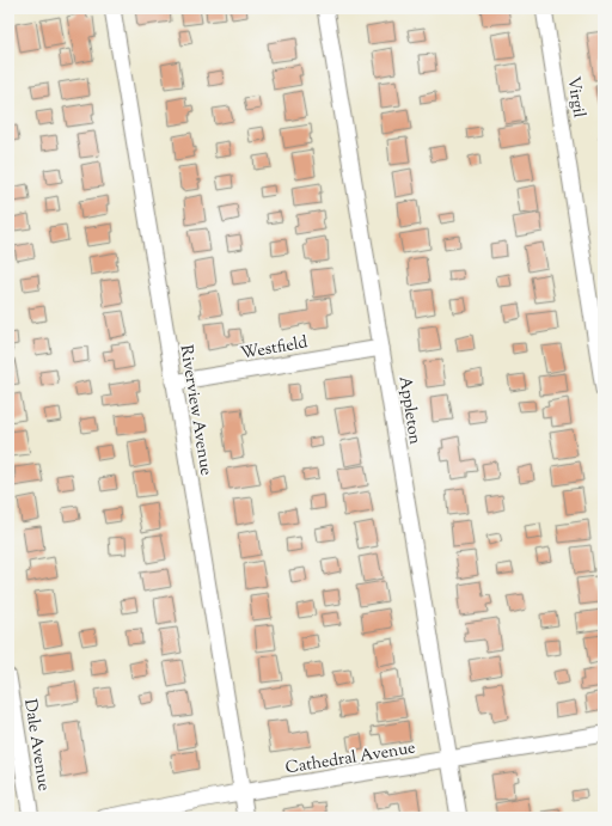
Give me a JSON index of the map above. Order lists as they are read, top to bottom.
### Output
{
  "streets": {
    "street": [
      "Virgil",
      "Westfield",
      "Riverview Avenue",
      "Appleton",
      "Dale Avenue",
      "Cathedral Avenue"
    ]
  },
  "crossings": [
    ["Westfield", "Riverview Avenue"],
    ["Westfield", "Appleton"],
    ["Riverview Avenue", "Cathedral Avenue"],
    ["Appleton", "Cathedral Avenue"]
  ]
}
